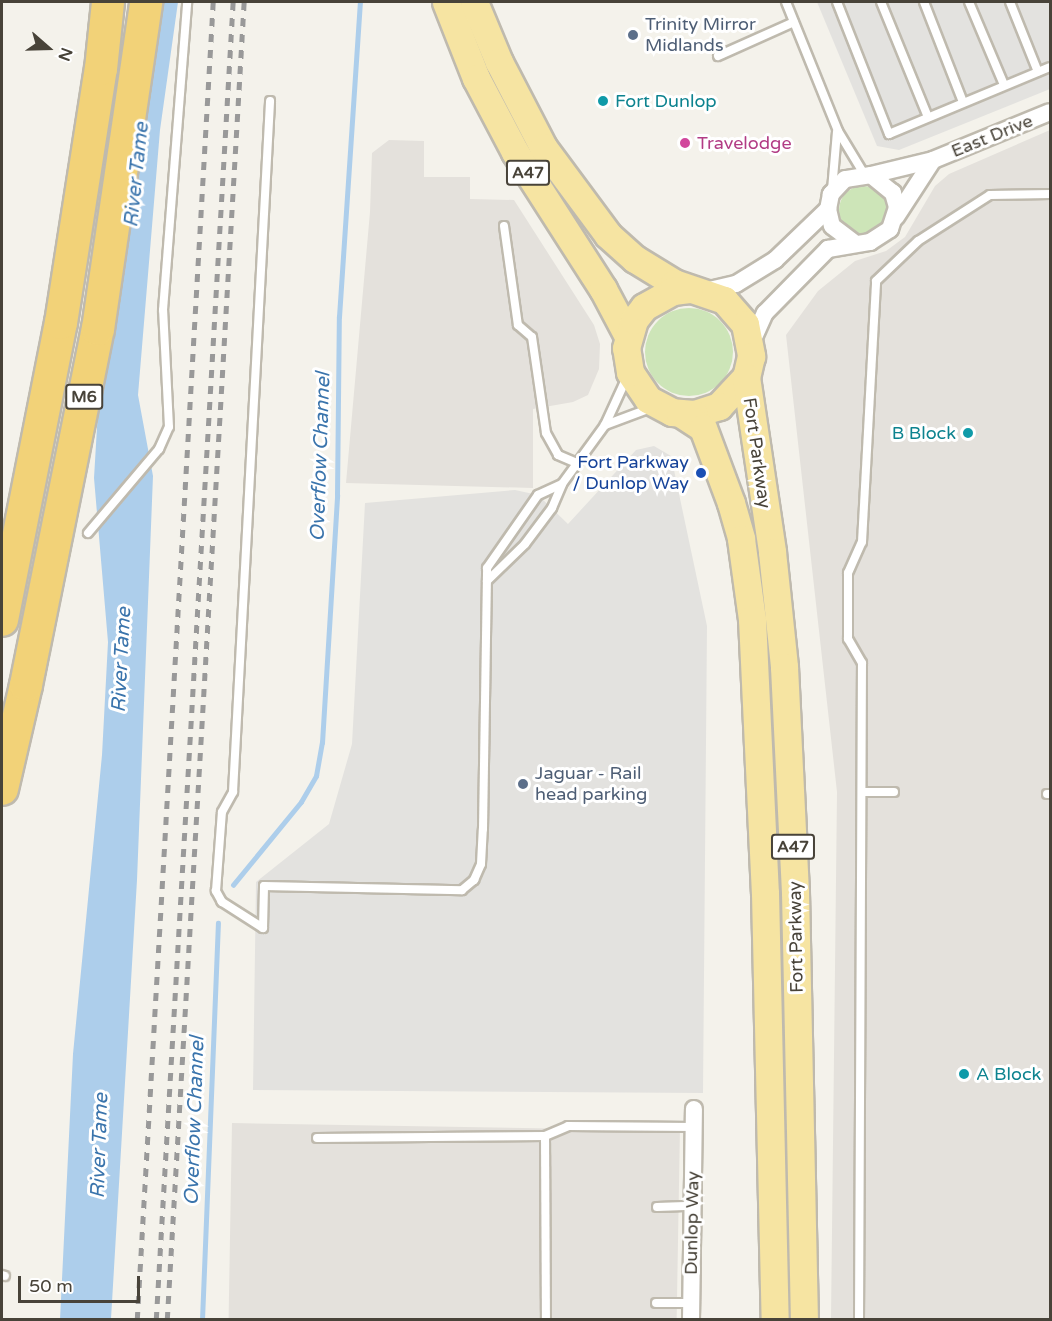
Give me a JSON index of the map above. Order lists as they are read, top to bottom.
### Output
{
  "streets": {
    "highway": ["M6"],
    "main road": ["A47", "Fort Parkway"],
    "street": ["East Drive", "Dunlop Way"]
  },
  "crossings": [
    ["A47", "Fort Parkway"]
  ],
  "water": ["River Tame", "Overflow Channel"],
  "places": [
    "Trinity Mirror Midlands",
    "Fort Dunlop",
    "Travelodge",
    "B Block",
    "Fort Parkway / Dunlop Way",
    "Jaguar - Rail head parking",
    "A Block"
  ],
  "scale_bar": "50 m",
  "north": "right"
}
